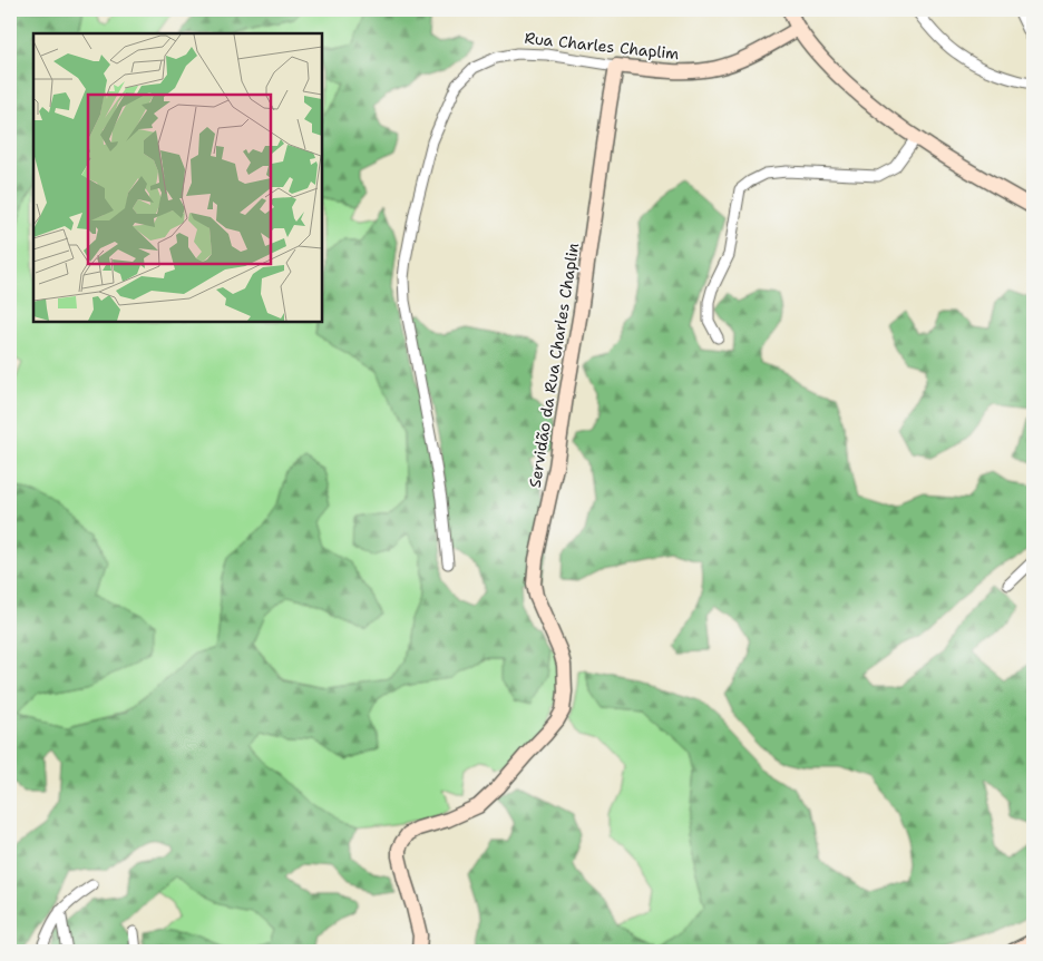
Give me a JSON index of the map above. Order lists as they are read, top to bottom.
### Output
{
  "streets": {
    "street": ["Rua Charles Chaplim", "Servidão da Rua Charles Chaplin"]
  },
  "crossings": [
    ["Rua Charles Chaplim", "Servidão da Rua Charles Chaplin"]
  ]
}
